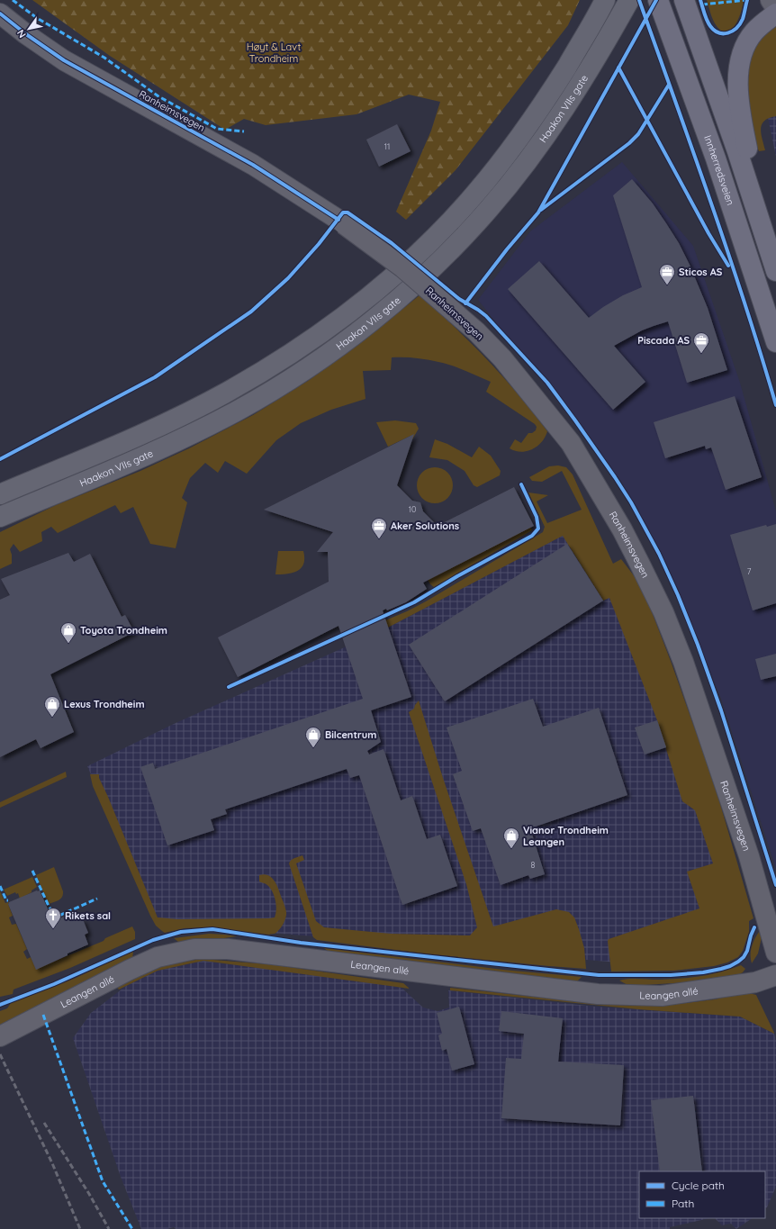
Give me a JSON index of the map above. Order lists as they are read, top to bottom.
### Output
{
  "streets": {
    "highway": ["Innherredsveien"],
    "main road": ["Haakon VIIs gate"],
    "street": ["Ranheimsvegen", "Leangen allé"]
  },
  "parks": ["Høyt & Lavt Trondheim"],
  "places": {
    "office": ["Sticos AS", "Piscada AS", "Aker Solutions"],
    "shop": [
      "Toyota Trondheim",
      "Lexus Trondheim",
      "Bilcentrum",
      "Vianor Trondheim Leangen"
    ],
    "church": ["Rikets sal"]
  },
  "house_numbers": [
    "11",
    "10",
    "7",
    "8"
  ],
  "legend": ["Cycle path", "Path"],
  "north": "bottom left"
}
